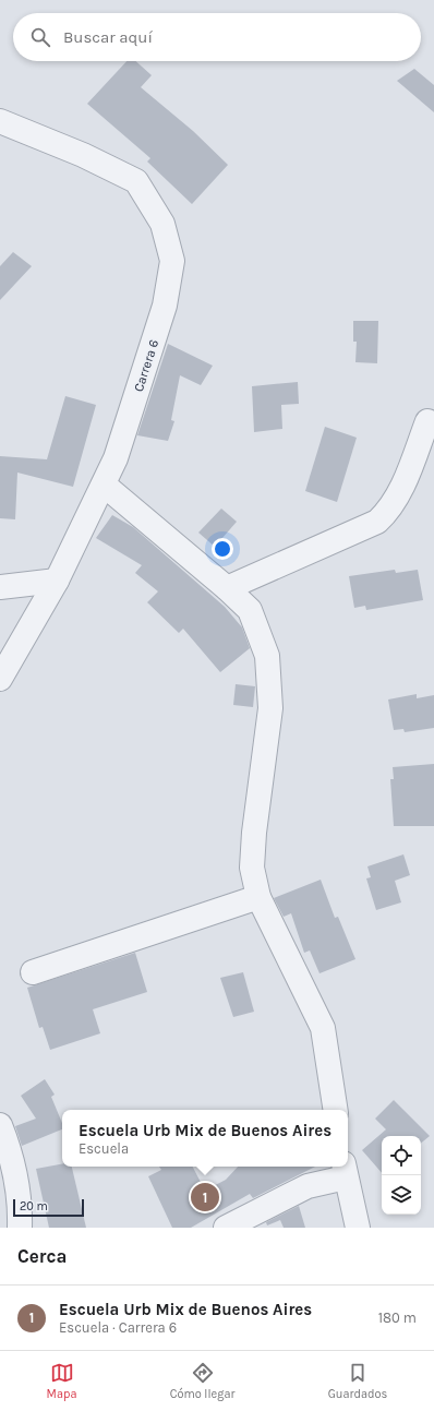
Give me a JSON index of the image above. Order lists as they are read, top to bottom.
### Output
{
  "streets": {
    "street": ["Carrera 6"]
  },
  "scale_bar": "20 m",
  "page": {
    "search": "Buscar aquí",
    "popup": ["Escuela Urb Mix de Buenos Aires", "Escuela"],
    "pins": "1",
    "scale": "20 m",
    "heading": "Cerca",
    "list": [
      {
        "mark": "1",
        "name": "Escuela Urb Mix de Buenos Aires",
        "note": "Escuela · Carrera 6",
        "value": "180 m"
      }
    ],
    "nav": ["Mapa", "Cómo llegar", "Guardados"]
  }
}
